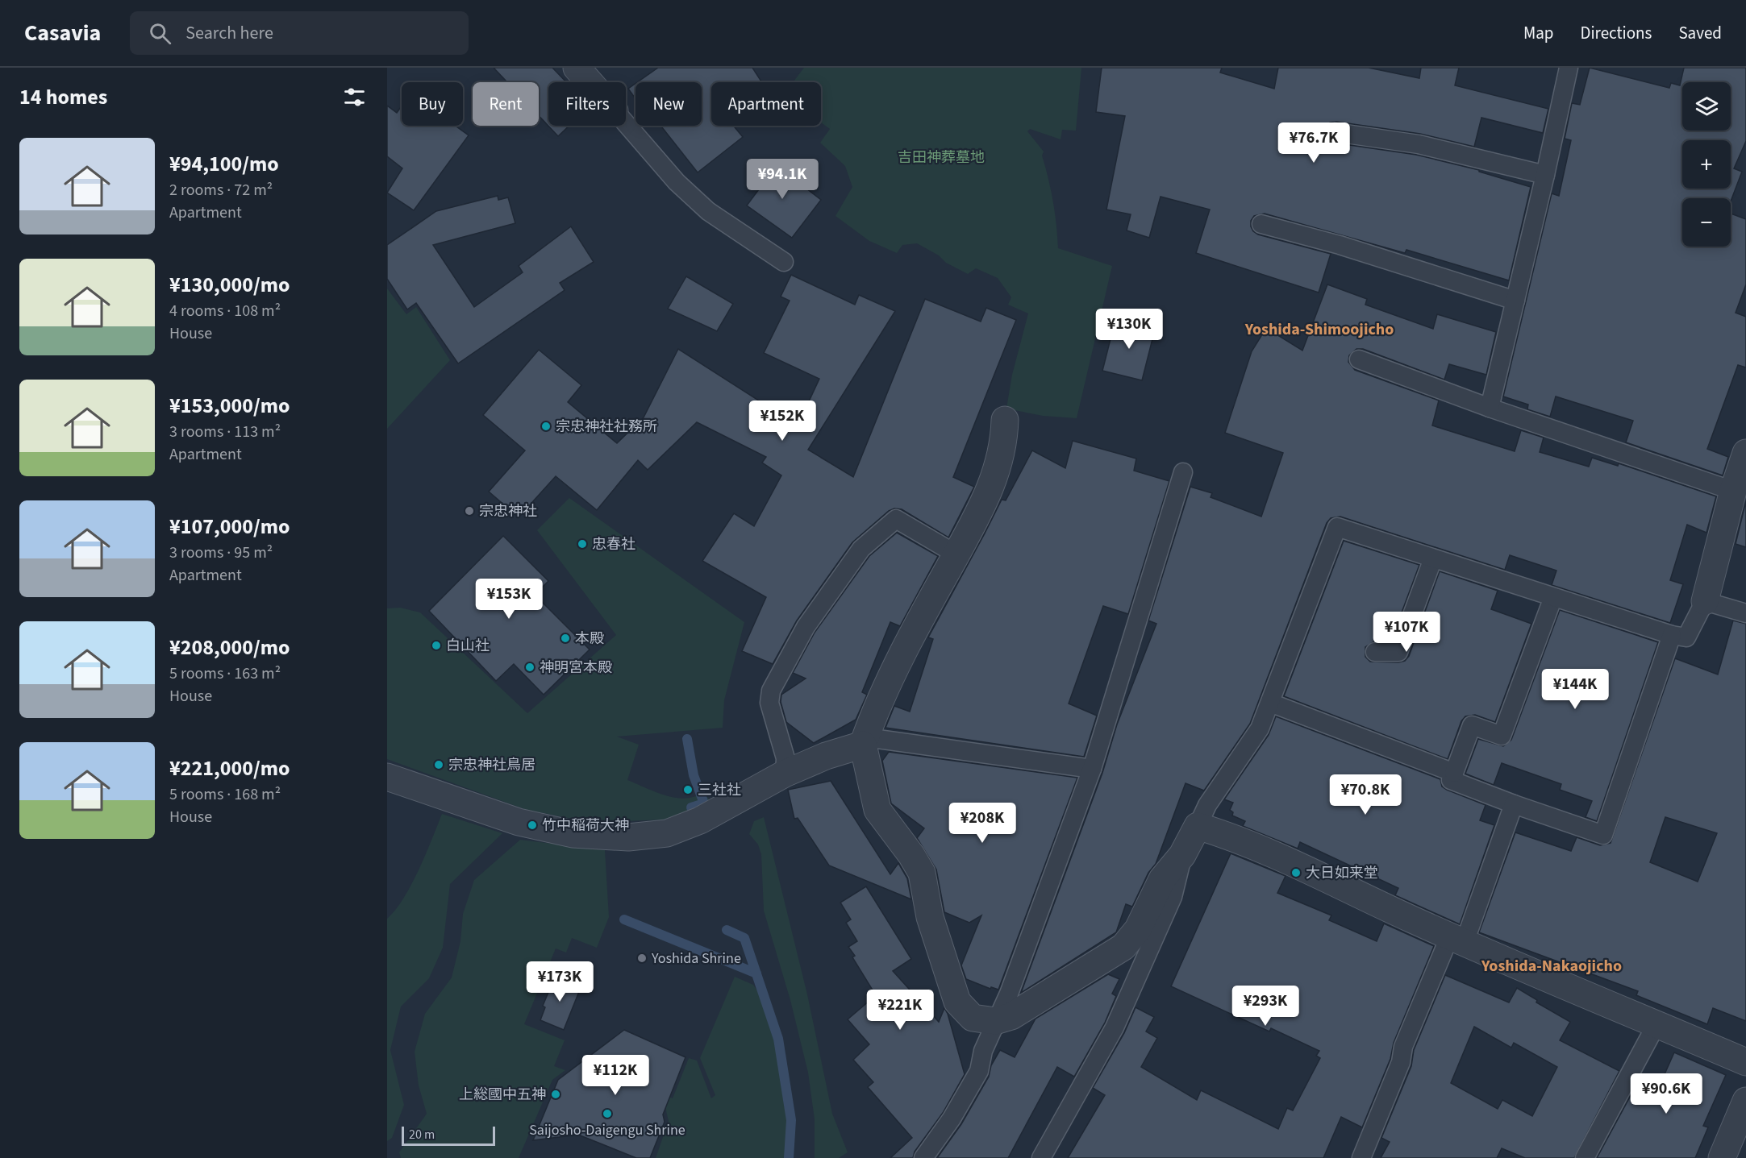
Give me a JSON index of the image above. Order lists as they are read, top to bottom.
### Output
{
  "districts": ["Yoshida-Shimoojicho", "Yoshida-Nakaojicho"],
  "parks": ["吉田神葬墓地"],
  "places": [
    "宗忠神社社務所",
    "宗忠神社",
    "忠春社",
    "本殿",
    "白山社",
    "神明宮本殿",
    "宗忠神社鳥居",
    "三社社",
    "竹中稲荷大神",
    "大日如来堂",
    "Yoshida Shrine",
    "上総國中五神",
    "Saijosho-Daigengu Shrine"
  ],
  "scale_bar": "20 m",
  "page": {
    "header": "Casavia",
    "search": "Search here",
    "nav": ["Map", "Directions", "Saved"],
    "heading": "14 homes",
    "map_buttons": ["+", "−"],
    "chip": [
      "Buy",
      "Rent",
      "Filters",
      "New",
      "Apartment"
    ],
    "price": [
      "¥76.7K",
      "¥94.1K",
      "¥130K",
      "¥152K",
      "¥153K",
      "¥107K",
      "¥144K",
      "¥70.8K",
      "¥208K",
      "¥173K",
      "¥293K",
      "¥221K",
      "¥112K",
      "¥90.6K"
    ],
    "list": [
      {
        "name": "¥94,100/mo",
        "note": "2 rooms · 72 m² · Apartment"
      },
      {
        "name": "¥130,000/mo",
        "note": "4 rooms · 108 m² · House"
      },
      {
        "name": "¥153,000/mo",
        "note": "3 rooms · 113 m² · Apartment"
      },
      {
        "name": "¥107,000/mo",
        "note": "3 rooms · 95 m² · Apartment"
      },
      {
        "name": "¥208,000/mo",
        "note": "5 rooms · 163 m² · House"
      },
      {
        "name": "¥221,000/mo",
        "note": "5 rooms · 168 m² · House"
      }
    ],
    "scale": "20 m"
  }
}
